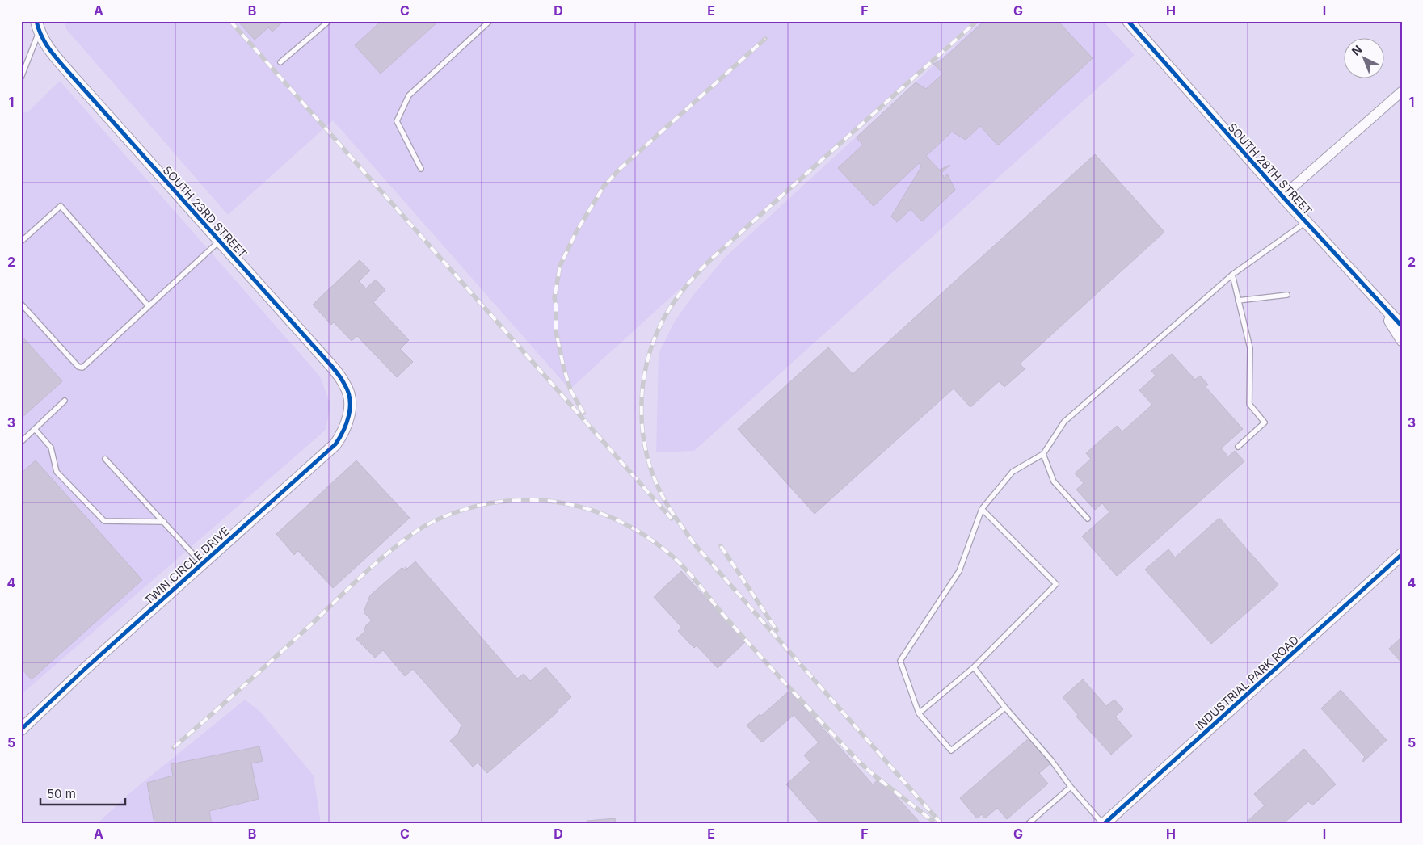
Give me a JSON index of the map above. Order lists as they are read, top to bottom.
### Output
{
  "streets": {
    "street": [
      "SOUTH 28TH STREET",
      "SOUTH 23RD STREET",
      "TWIN CIRCLE DRIVE",
      "INDUSTRIAL PARK ROAD"
    ]
  },
  "crossings": [
    ["SOUTH 23RD STREET", "TWIN CIRCLE DRIVE"]
  ],
  "scale_bar": "50 m",
  "north": "top left",
  "grid": {
    "columns": [
      "A",
      "B",
      "C",
      "D",
      "E",
      "F",
      "G",
      "H",
      "I"
    ],
    "rows": [
      "1",
      "2",
      "3",
      "4",
      "5"
    ]
  }
}
